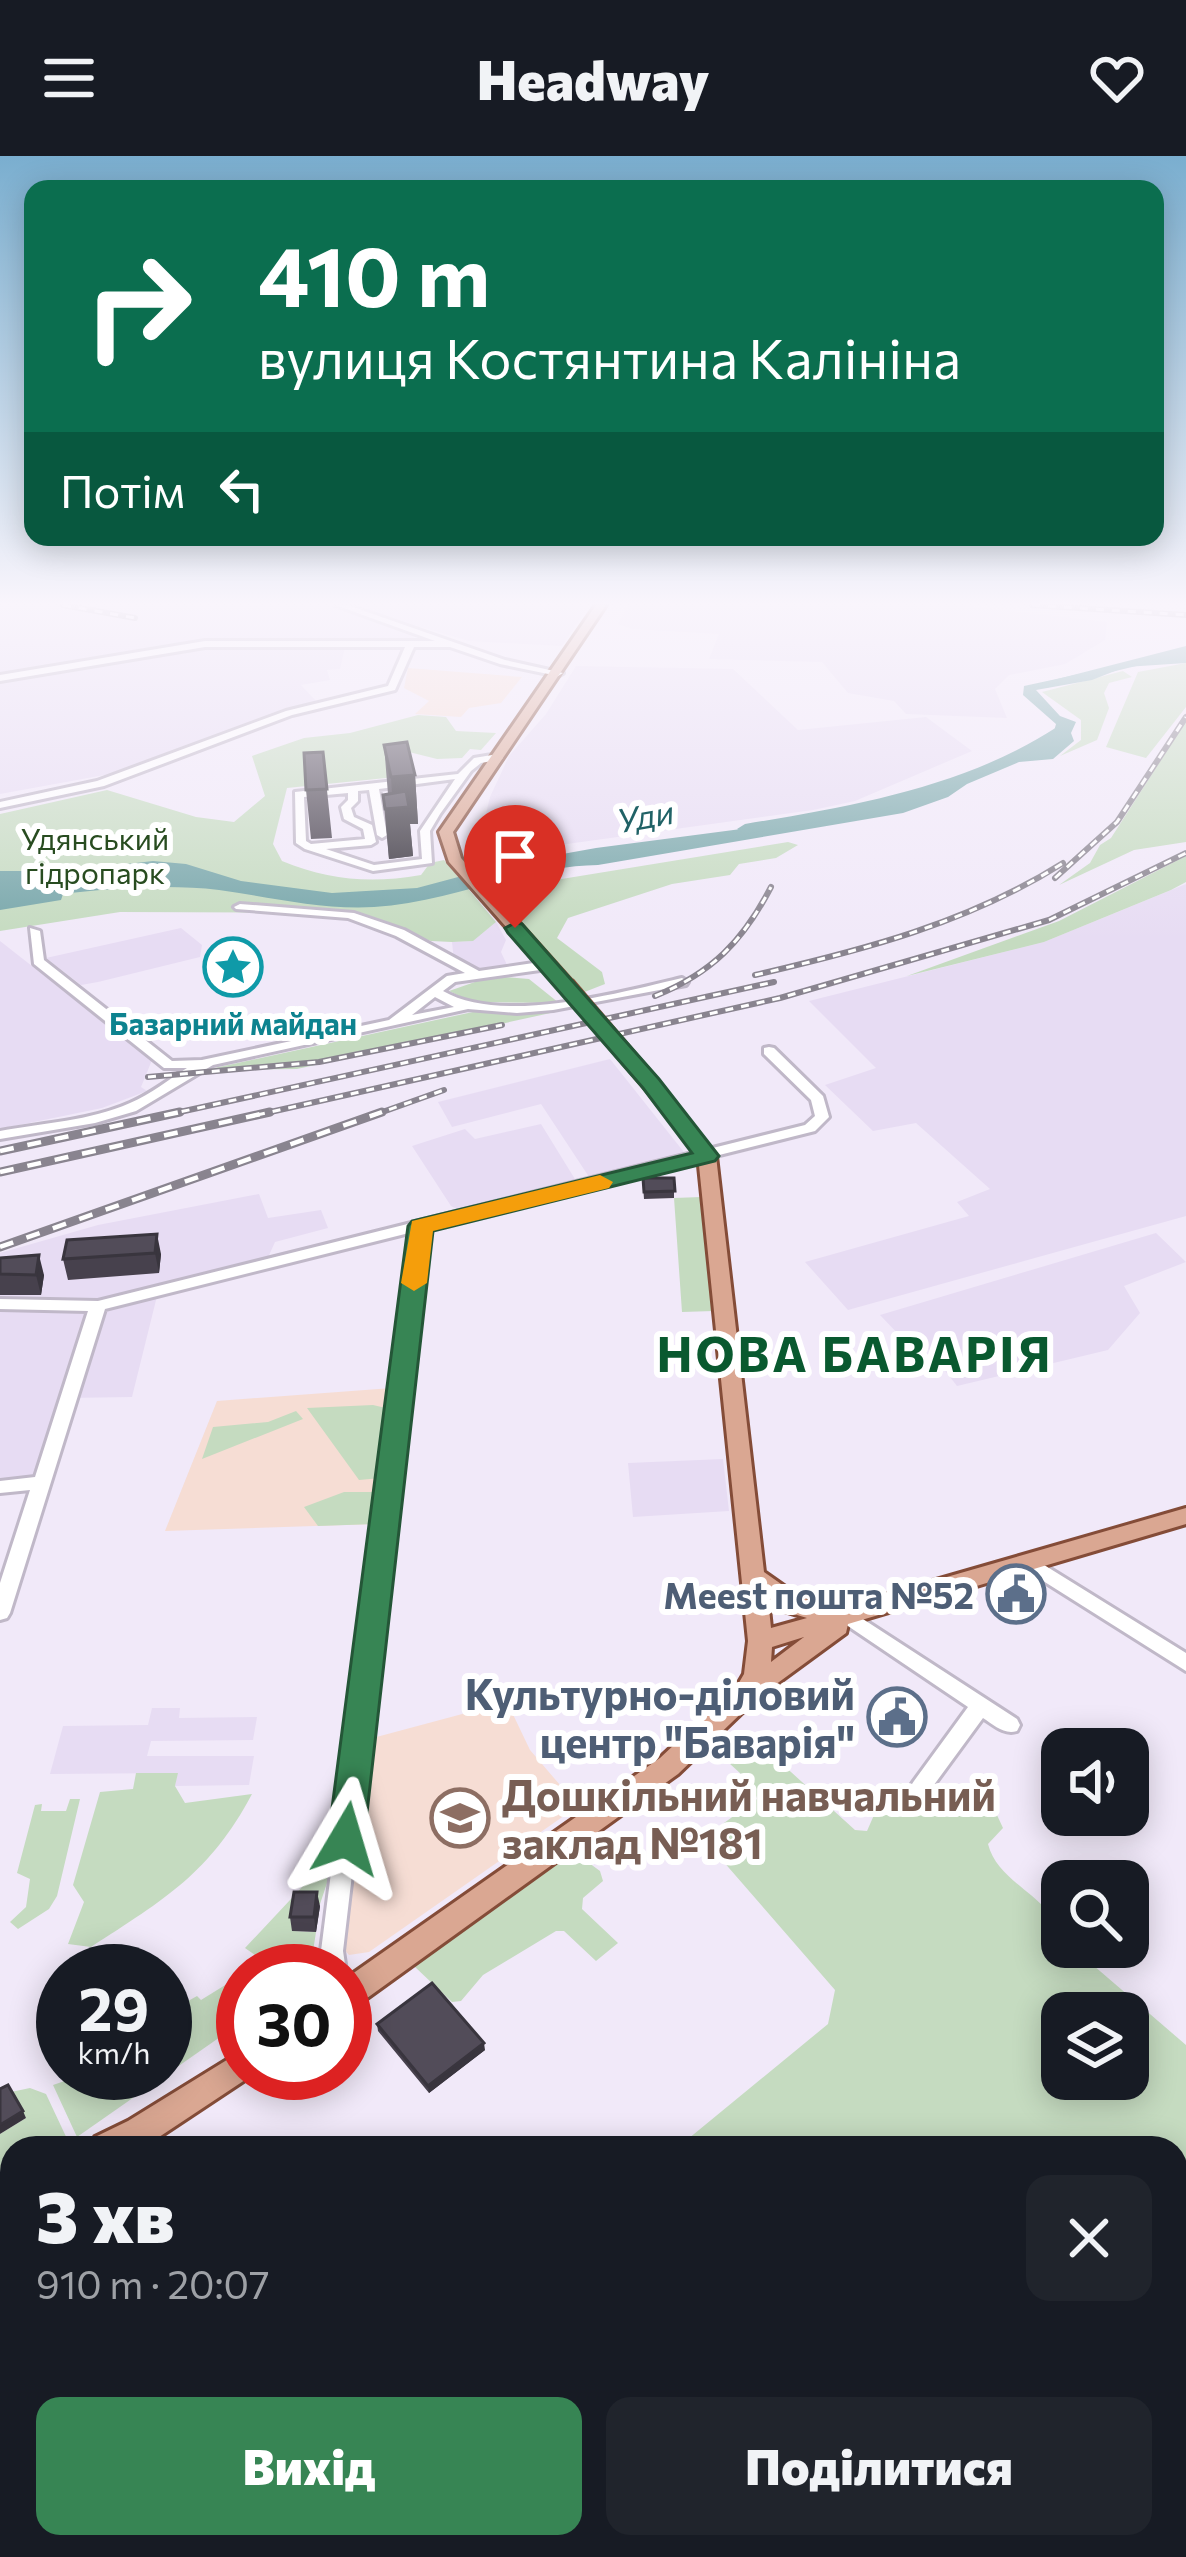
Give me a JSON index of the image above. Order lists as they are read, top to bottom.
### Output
{
  "districts": ["НОВА БАВАРІЯ"],
  "water": ["Уди"],
  "parks": ["Удянський гідропарк"],
  "places": {
    "place": ["Базарний майдан"],
    "public building": ["Meest пошта №52", "Культурно-діловий центр \"Баварія\""],
    "school or university": ["Дошкільний навчальний заклад №181"]
  },
  "page": {
    "header": "Headway",
    "turn": ["410 m", "вулиця Костянтина Калініна"],
    "then": "Потім",
    "speed": "29 km/h",
    "limit": "30",
    "heading": ["3 хв", "910 m · 20:07"],
    "buttons": ["Вихід", "Поділитися"]
  }
}
